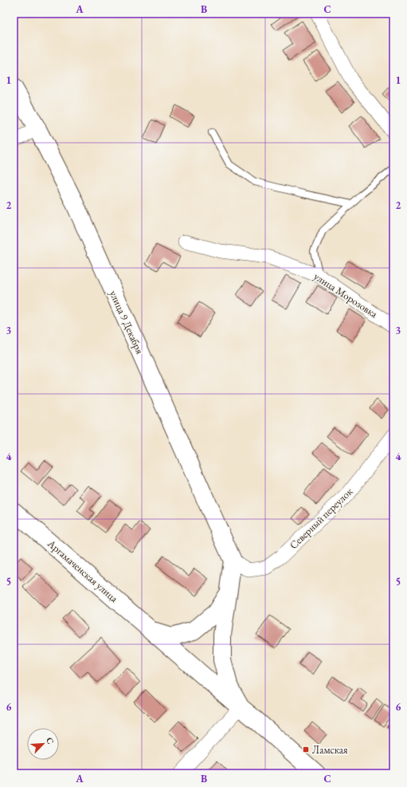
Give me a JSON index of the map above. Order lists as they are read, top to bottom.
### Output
{
  "streets": {
    "main road": ["улица 9 Декабря", "Аргамаченская улица"],
    "street": ["улица Морозовка", "Северный переулок"]
  },
  "crossings": [
    ["улица 9 Декабря", "Северный переулок"]
  ],
  "places": {
    "transit": ["Ламская"]
  },
  "north": "top right",
  "grid": {
    "columns": ["A", "B", "C"],
    "rows": [
      "1",
      "2",
      "3",
      "4",
      "5",
      "6"
    ]
  }
}
